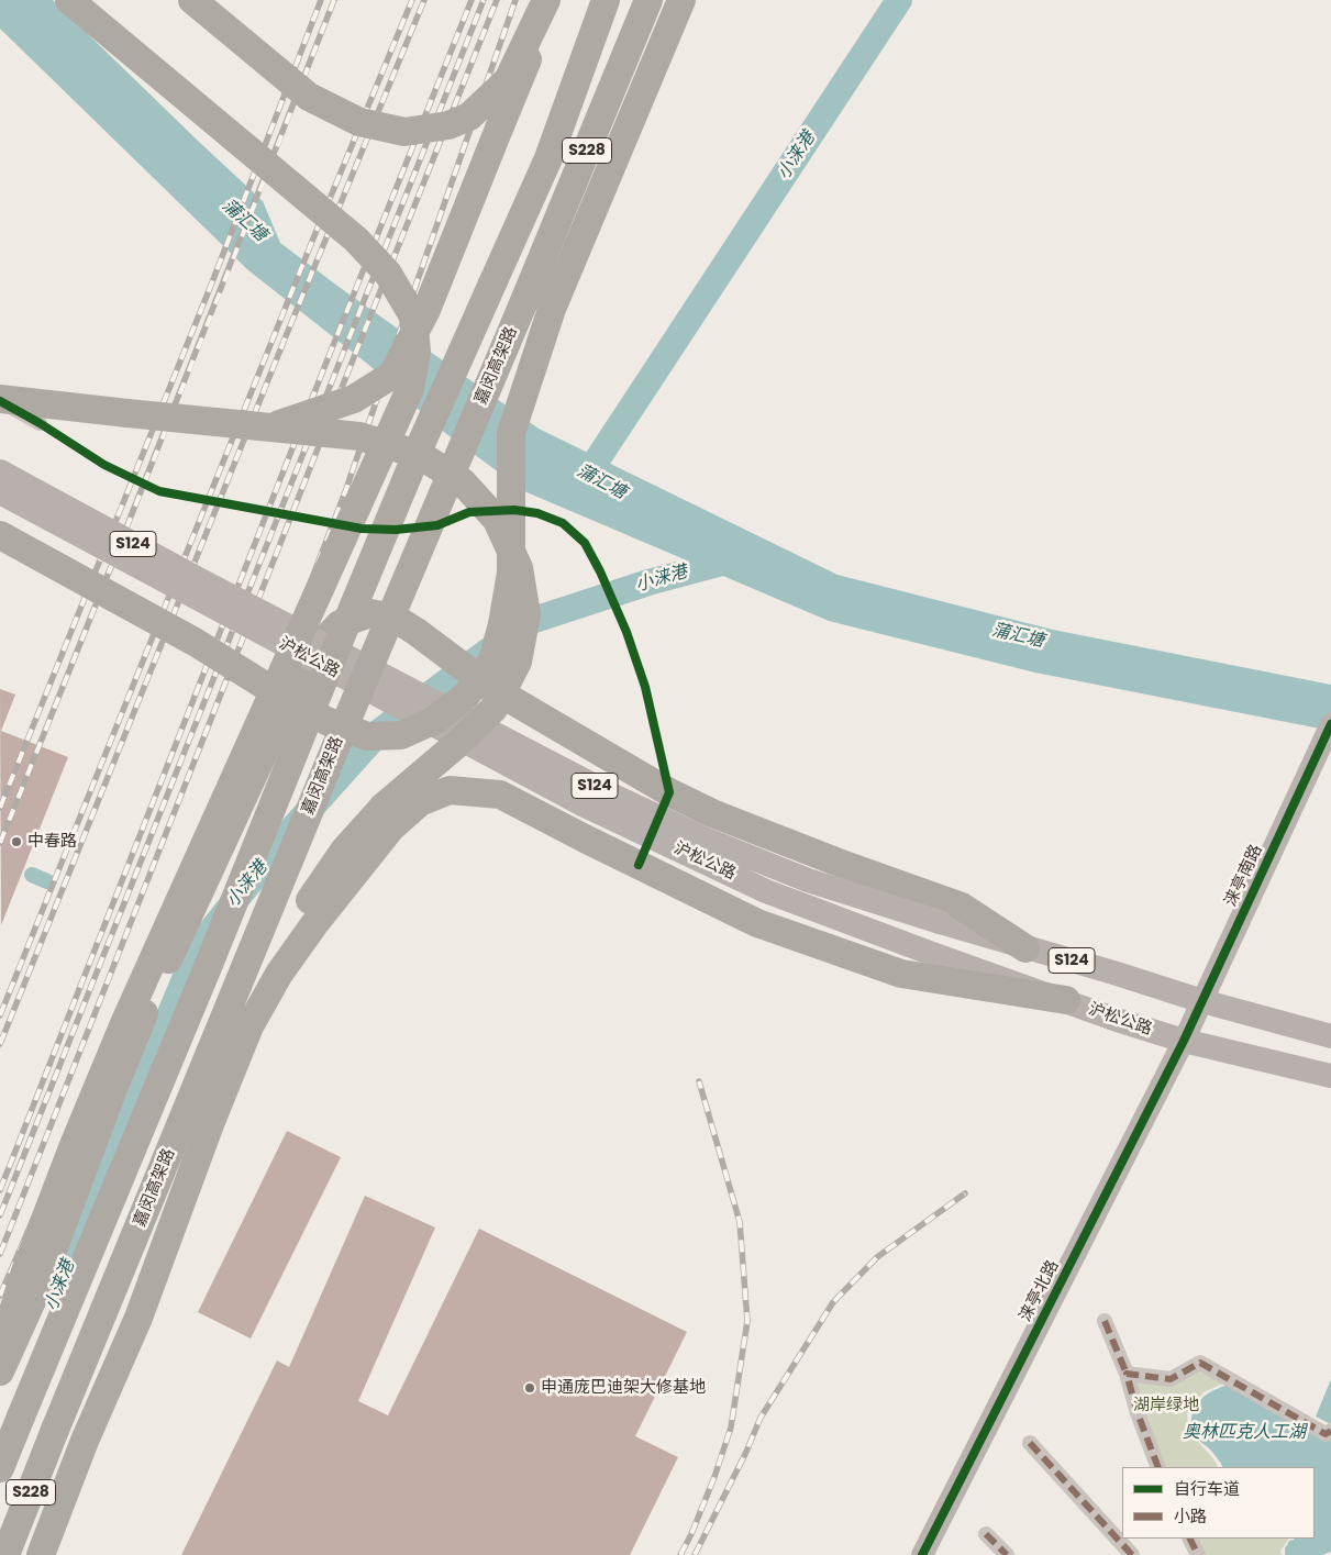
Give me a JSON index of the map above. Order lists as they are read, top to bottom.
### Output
{
  "streets": {
    "highway": ["S228", "嘉闵高架路"],
    "main road": ["S124", "沪松公路"],
    "street": ["涞亭南路", "涞亭北路"]
  },
  "crossings": [
    ["沪松公路", "涞亭南路"],
    ["沪松公路", "涞亭北路"],
    ["涞亭南路", "涞亭北路"]
  ],
  "water": ["小涞港", "蒲汇塘", "奥林匹克人工湖"],
  "parks": ["湖岸绿地"],
  "places": ["中春路", "申通庞巴迪架大修基地"],
  "legend": ["自行车道", "小路"]
}
